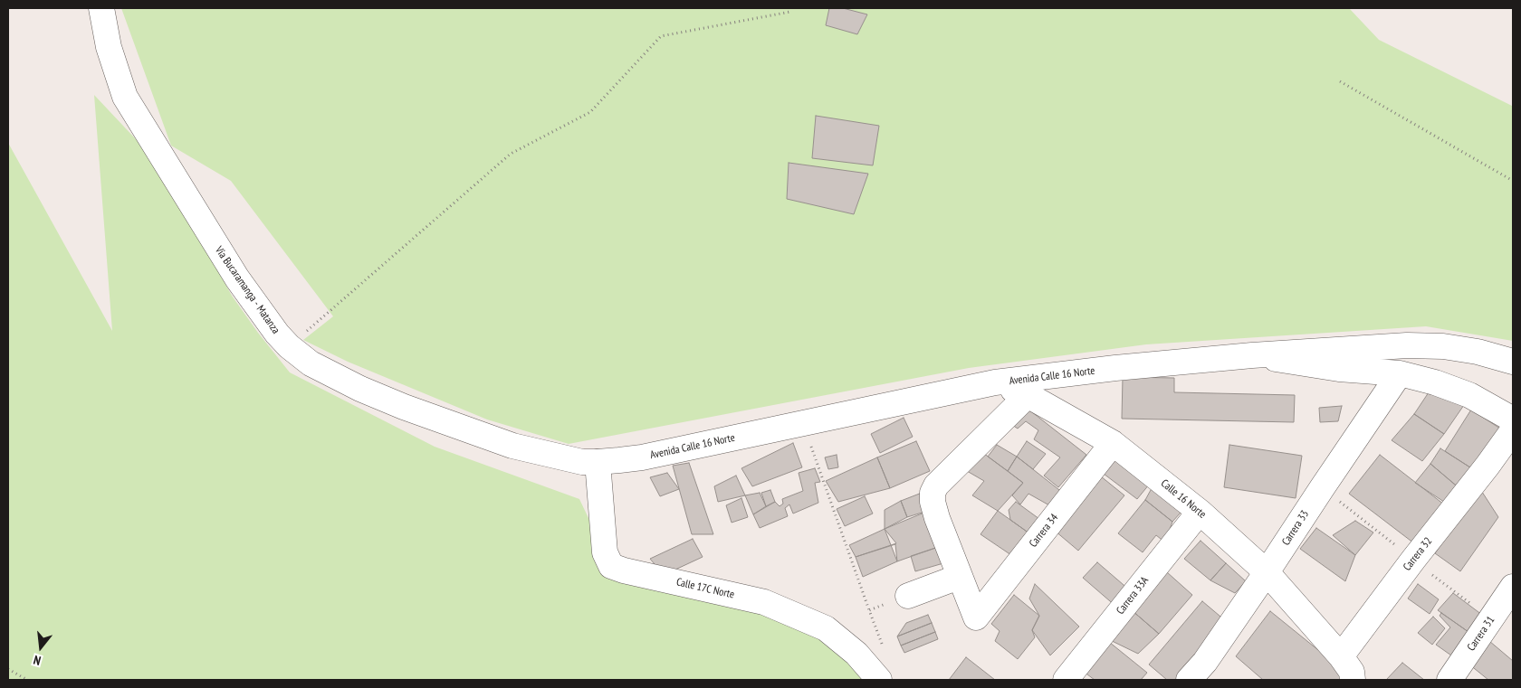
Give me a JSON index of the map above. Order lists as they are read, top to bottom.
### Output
{
  "streets": {
    "street": [
      "Vía Bucaramanga - Matanza",
      "Avenida Calle 16 Norte",
      "Calle 16 Norte",
      "Carrera 33",
      "Carrera 34",
      "Carrera 32",
      "Calle 17C Norte",
      "Carrera 33A",
      "Carrera 31"
    ]
  },
  "crossings": [
    ["Vía Bucaramanga - Matanza", "Avenida Calle 16 Norte"],
    ["Vía Bucaramanga - Matanza", "Calle 17C Norte"],
    ["Avenida Calle 16 Norte", "Calle 16 Norte"],
    ["Avenida Calle 16 Norte", "Calle 17C Norte"],
    ["Calle 16 Norte", "Carrera 33"],
    ["Calle 16 Norte", "Carrera 34"],
    ["Calle 16 Norte", "Carrera 32"],
    ["Calle 16 Norte", "Carrera 33A"]
  ],
  "north": "bottom"
}
